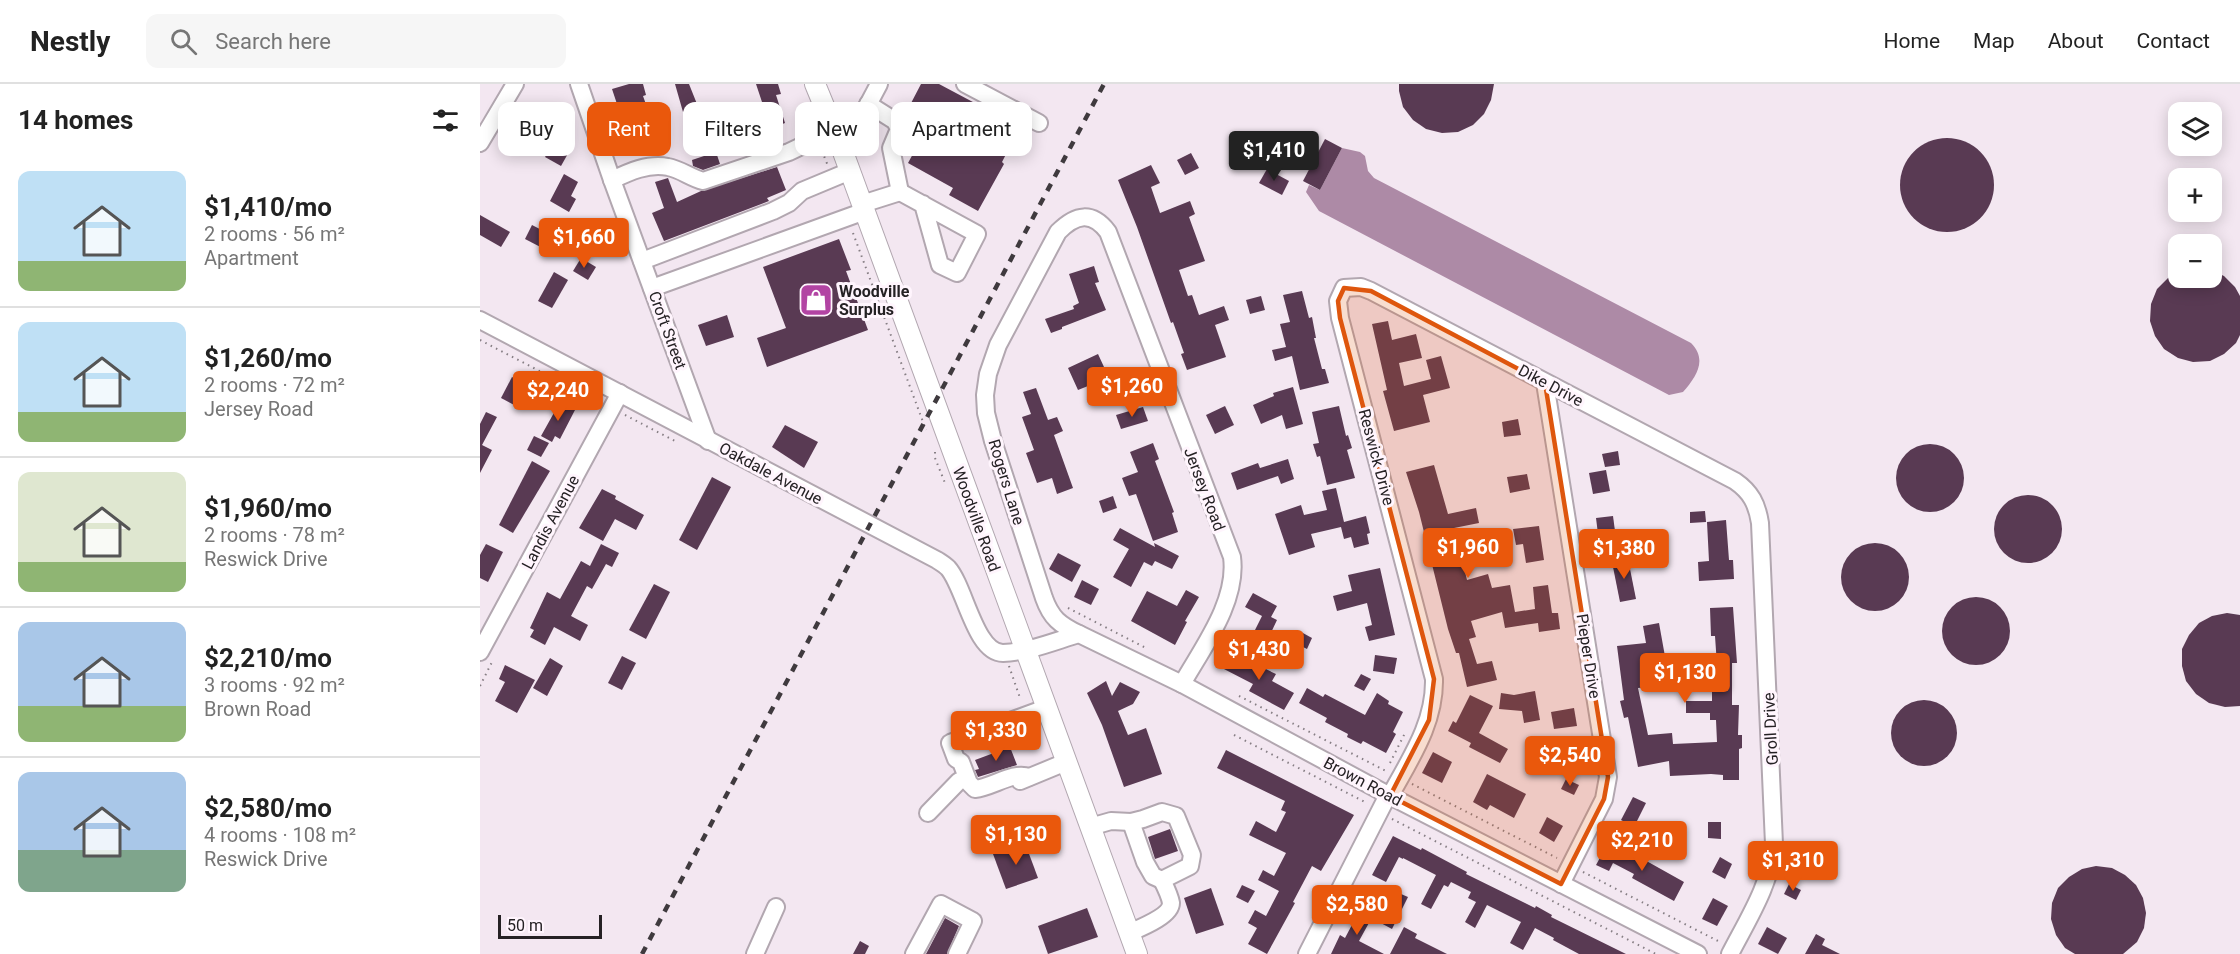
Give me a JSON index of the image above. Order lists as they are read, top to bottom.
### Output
{
  "streets": {
    "main road": ["Woodville Road"],
    "street": [
      "Croft Street",
      "Dike Drive",
      "Reswick Drive",
      "Oakdale Avenue",
      "Rogers Lane",
      "Jersey Road",
      "Landis Avenue",
      "Pieper Drive",
      "Groll Drive",
      "Brown Road"
    ]
  },
  "crossings": [
    ["Croft Street", "Oakdale Avenue"],
    ["Dike Drive", "Reswick Drive"],
    ["Dike Drive", "Pieper Drive"],
    ["Dike Drive", "Groll Drive"],
    ["Reswick Drive", "Brown Road"],
    ["Oakdale Avenue", "Woodville Road"],
    ["Oakdale Avenue", "Landis Avenue"],
    ["Rogers Lane", "Jersey Road"],
    ["Rogers Lane", "Brown Road"],
    ["Jersey Road", "Brown Road"],
    ["Pieper Drive", "Brown Road"]
  ],
  "places": {
    "shop": ["Woodville Surplus"]
  },
  "scale_bar": "50 m",
  "page": {
    "header": "Nestly",
    "search": "Search here",
    "nav": [
      "Home",
      "Map",
      "About",
      "Contact"
    ],
    "heading": "14 homes",
    "map_buttons": ["+", "−"],
    "chip": [
      "Buy",
      "Rent",
      "Filters",
      "New",
      "Apartment"
    ],
    "price": [
      "$1,410",
      "$1,660",
      "$1,260",
      "$2,240",
      "$1,960",
      "$1,380",
      "$1,430",
      "$1,130",
      "$1,330",
      "$2,540",
      "$1,130",
      "$2,210",
      "$1,310",
      "$2,580"
    ],
    "list": [
      {
        "name": "$1,410/mo",
        "note": "2 rooms · 56 m² · Apartment"
      },
      {
        "name": "$1,260/mo",
        "note": "2 rooms · 72 m² · Jersey Road"
      },
      {
        "name": "$1,960/mo",
        "note": "2 rooms · 78 m² · Reswick Drive"
      },
      {
        "name": "$2,210/mo",
        "note": "3 rooms · 92 m² · Brown Road"
      },
      {
        "name": "$2,580/mo",
        "note": "4 rooms · 108 m² · Reswick Drive"
      }
    ],
    "scale": "50 m"
  }
}
